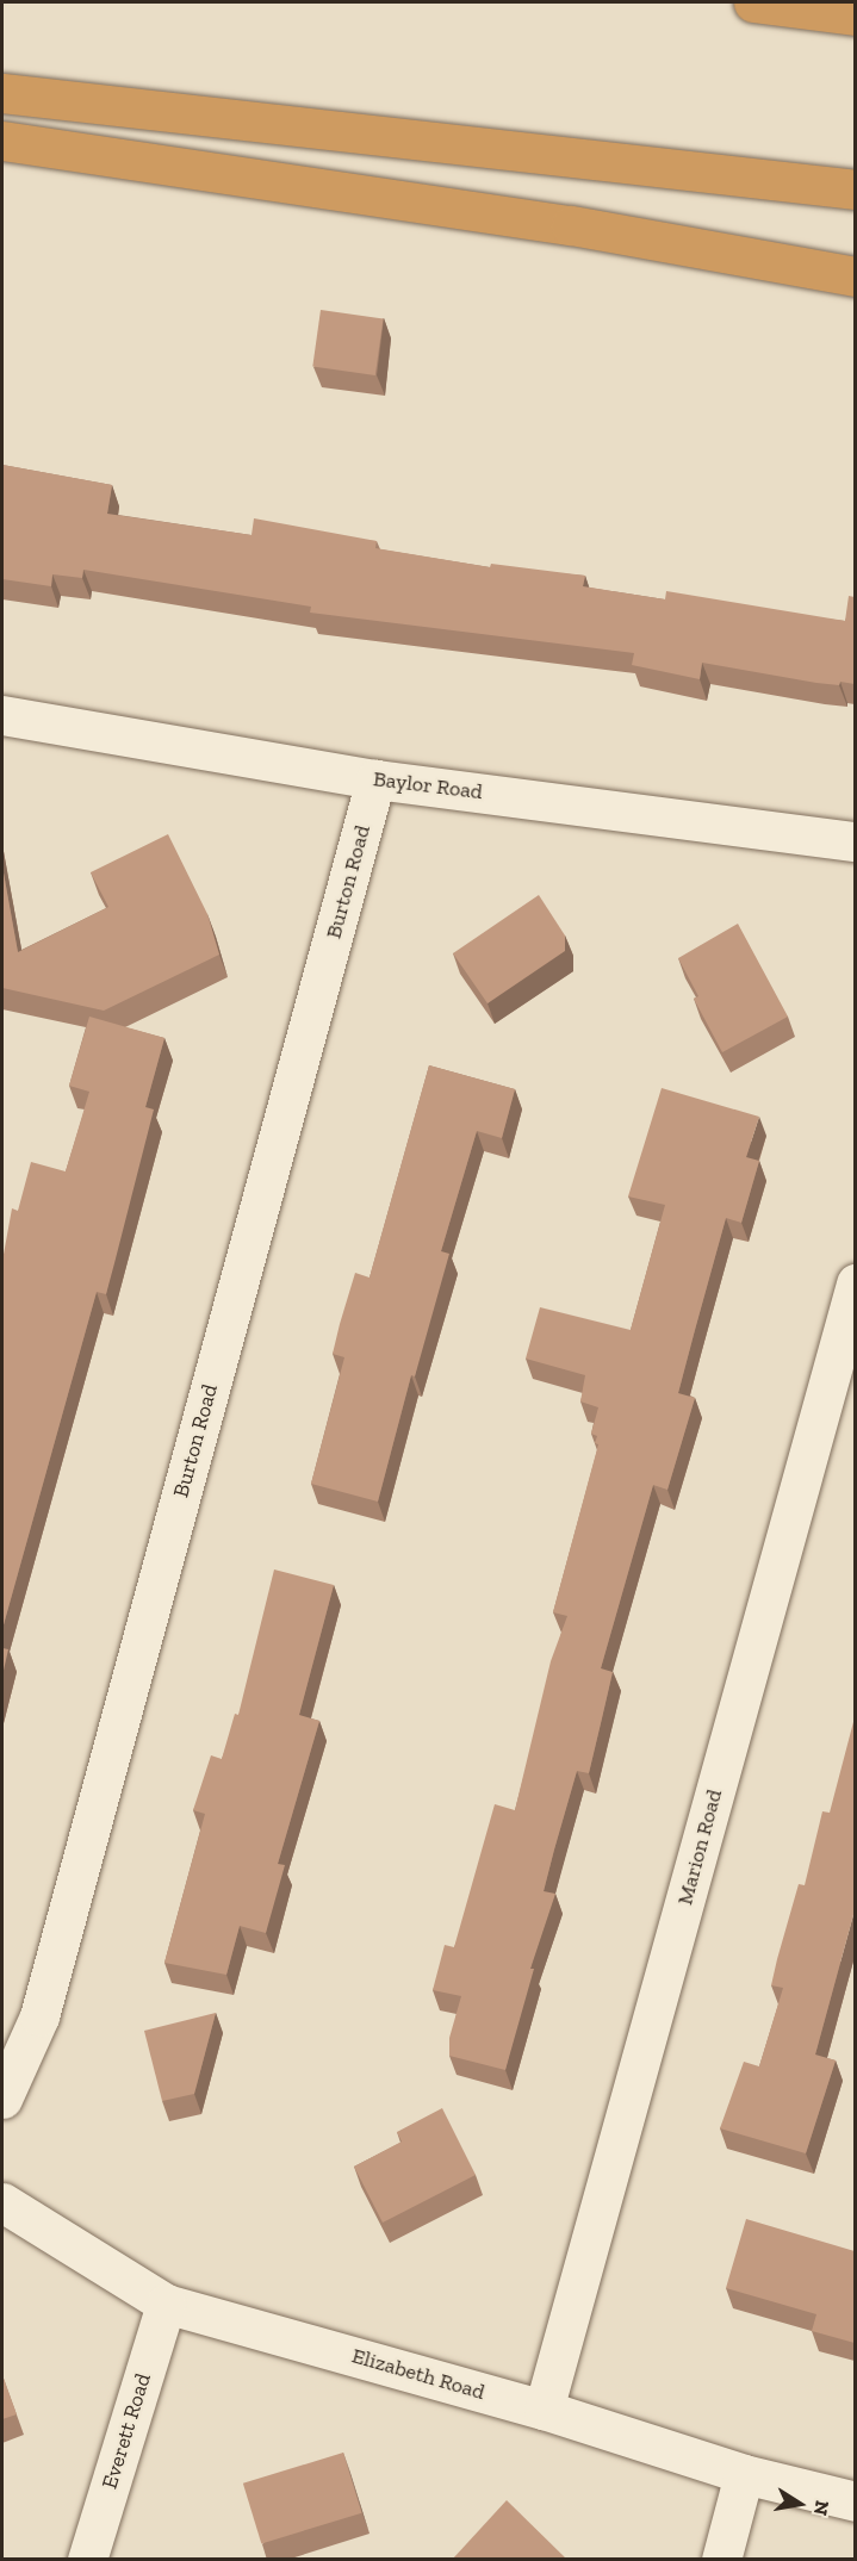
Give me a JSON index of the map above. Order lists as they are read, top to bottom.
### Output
{
  "streets": {
    "street": [
      "Baylor Road",
      "Burton Road",
      "Marion Road",
      "Elizabeth Road",
      "Everett Road"
    ]
  },
  "crossings": [
    ["Baylor Road", "Burton Road"],
    ["Marion Road", "Elizabeth Road"],
    ["Elizabeth Road", "Everett Road"]
  ],
  "north": "right"
}
